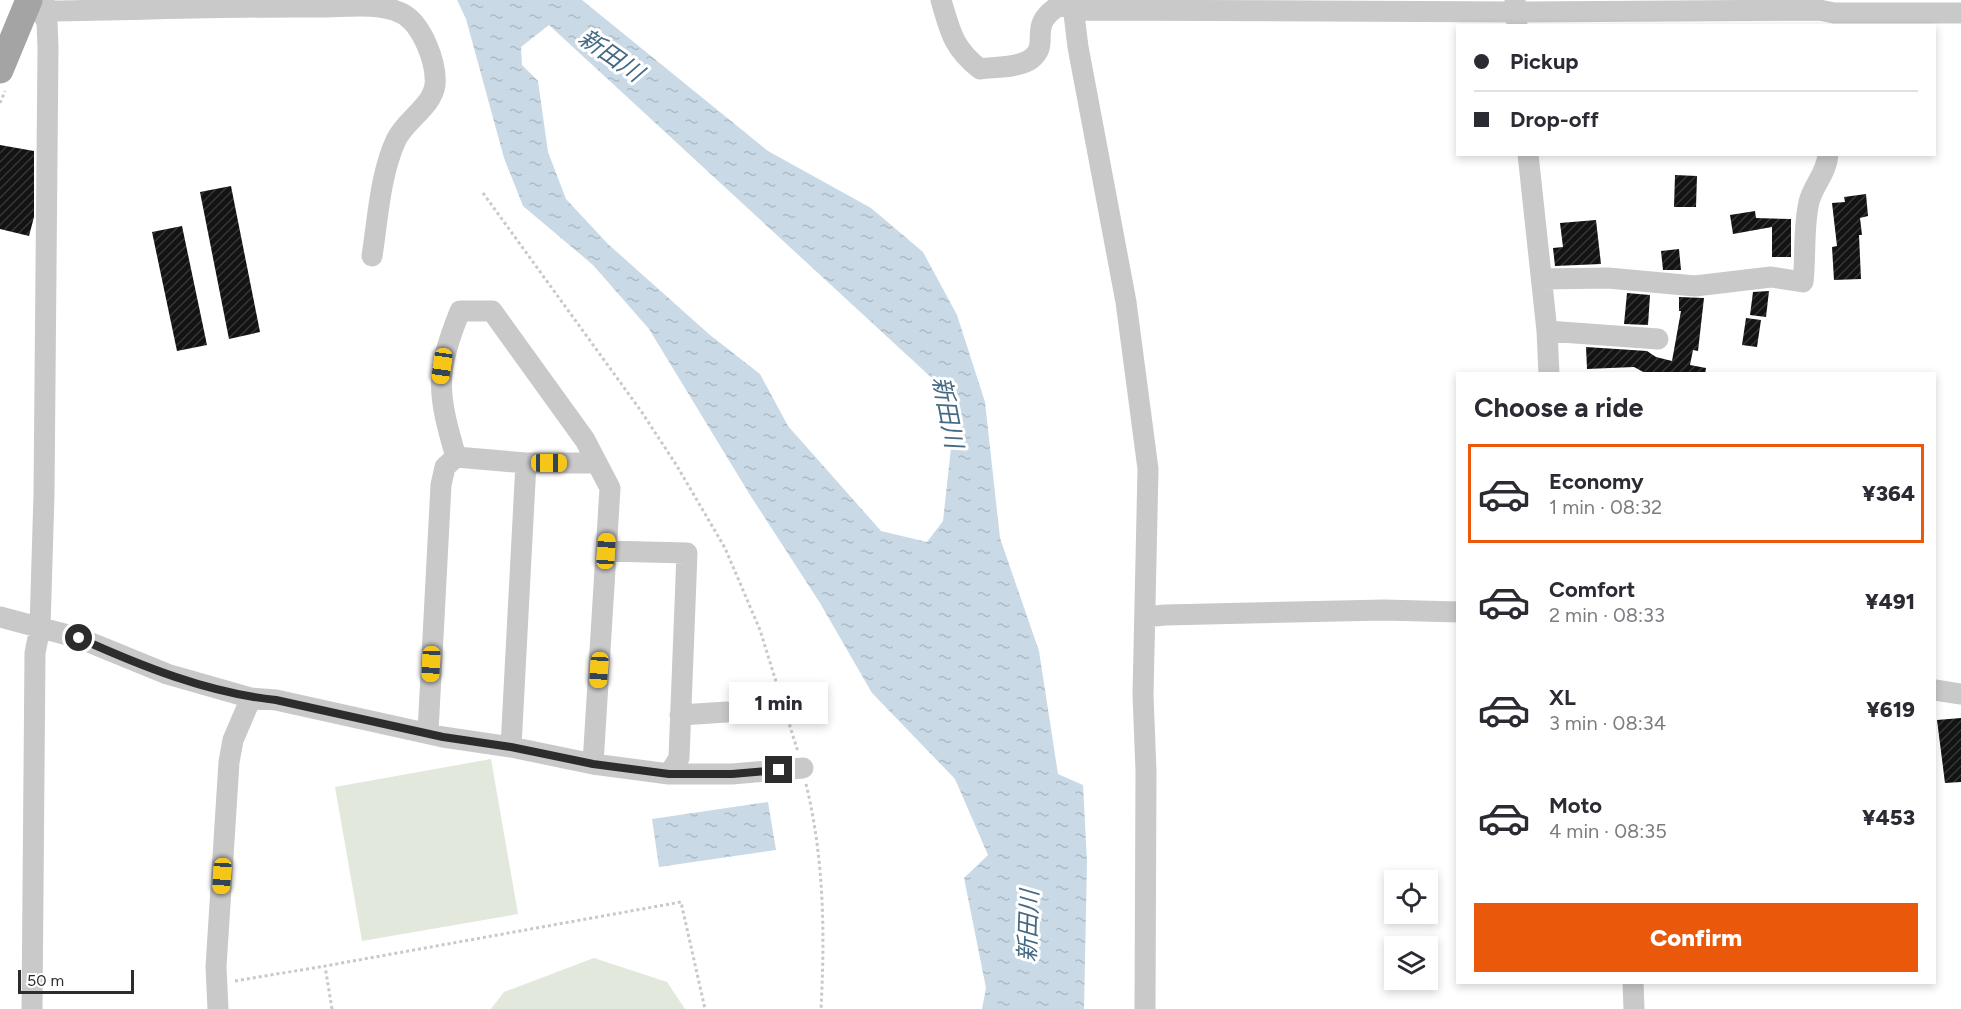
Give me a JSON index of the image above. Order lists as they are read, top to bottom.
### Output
{
  "water": ["新田川"],
  "scale_bar": "50 m",
  "page": {
    "banner": ["Pickup", "Drop-off"],
    "heading": "Choose a ride",
    "list": [
      {
        "name": "Economy",
        "note": "1 min · 08:32",
        "value": "¥364"
      },
      {
        "name": "Comfort",
        "note": "2 min · 08:33",
        "value": "¥491"
      },
      {
        "name": "XL",
        "note": "3 min · 08:34",
        "value": "¥619"
      },
      {
        "name": "Moto",
        "note": "4 min · 08:35",
        "value": "¥453"
      }
    ],
    "bubble": "1 min",
    "buttons": "Confirm",
    "scale": "50 m"
  }
}
